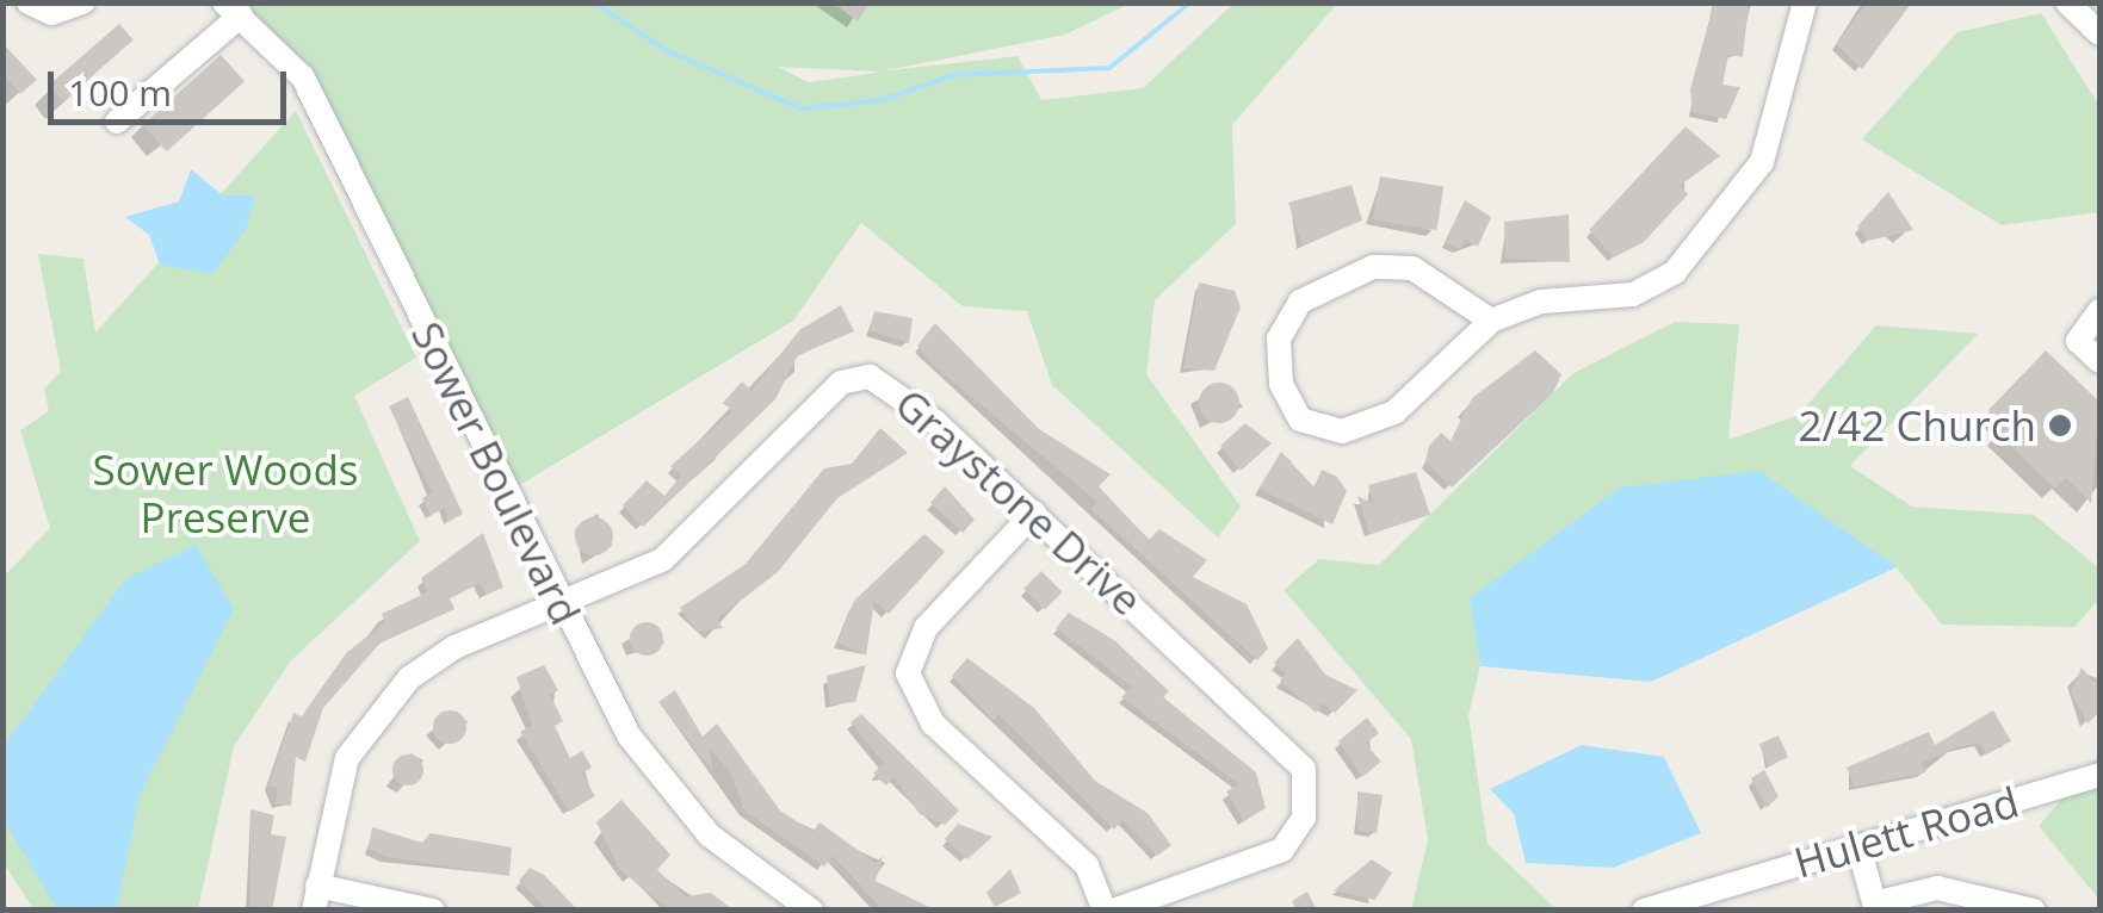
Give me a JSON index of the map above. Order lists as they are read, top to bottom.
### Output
{
  "streets": {
    "street": ["Sower Boulevard", "Graystone Drive", "Hulett Road"]
  },
  "crossings": [
    ["Sower Boulevard", "Graystone Drive"]
  ],
  "parks": ["Sower Woods Preserve"],
  "places": ["2/42 Church"],
  "scale_bar": "100 m"
}
